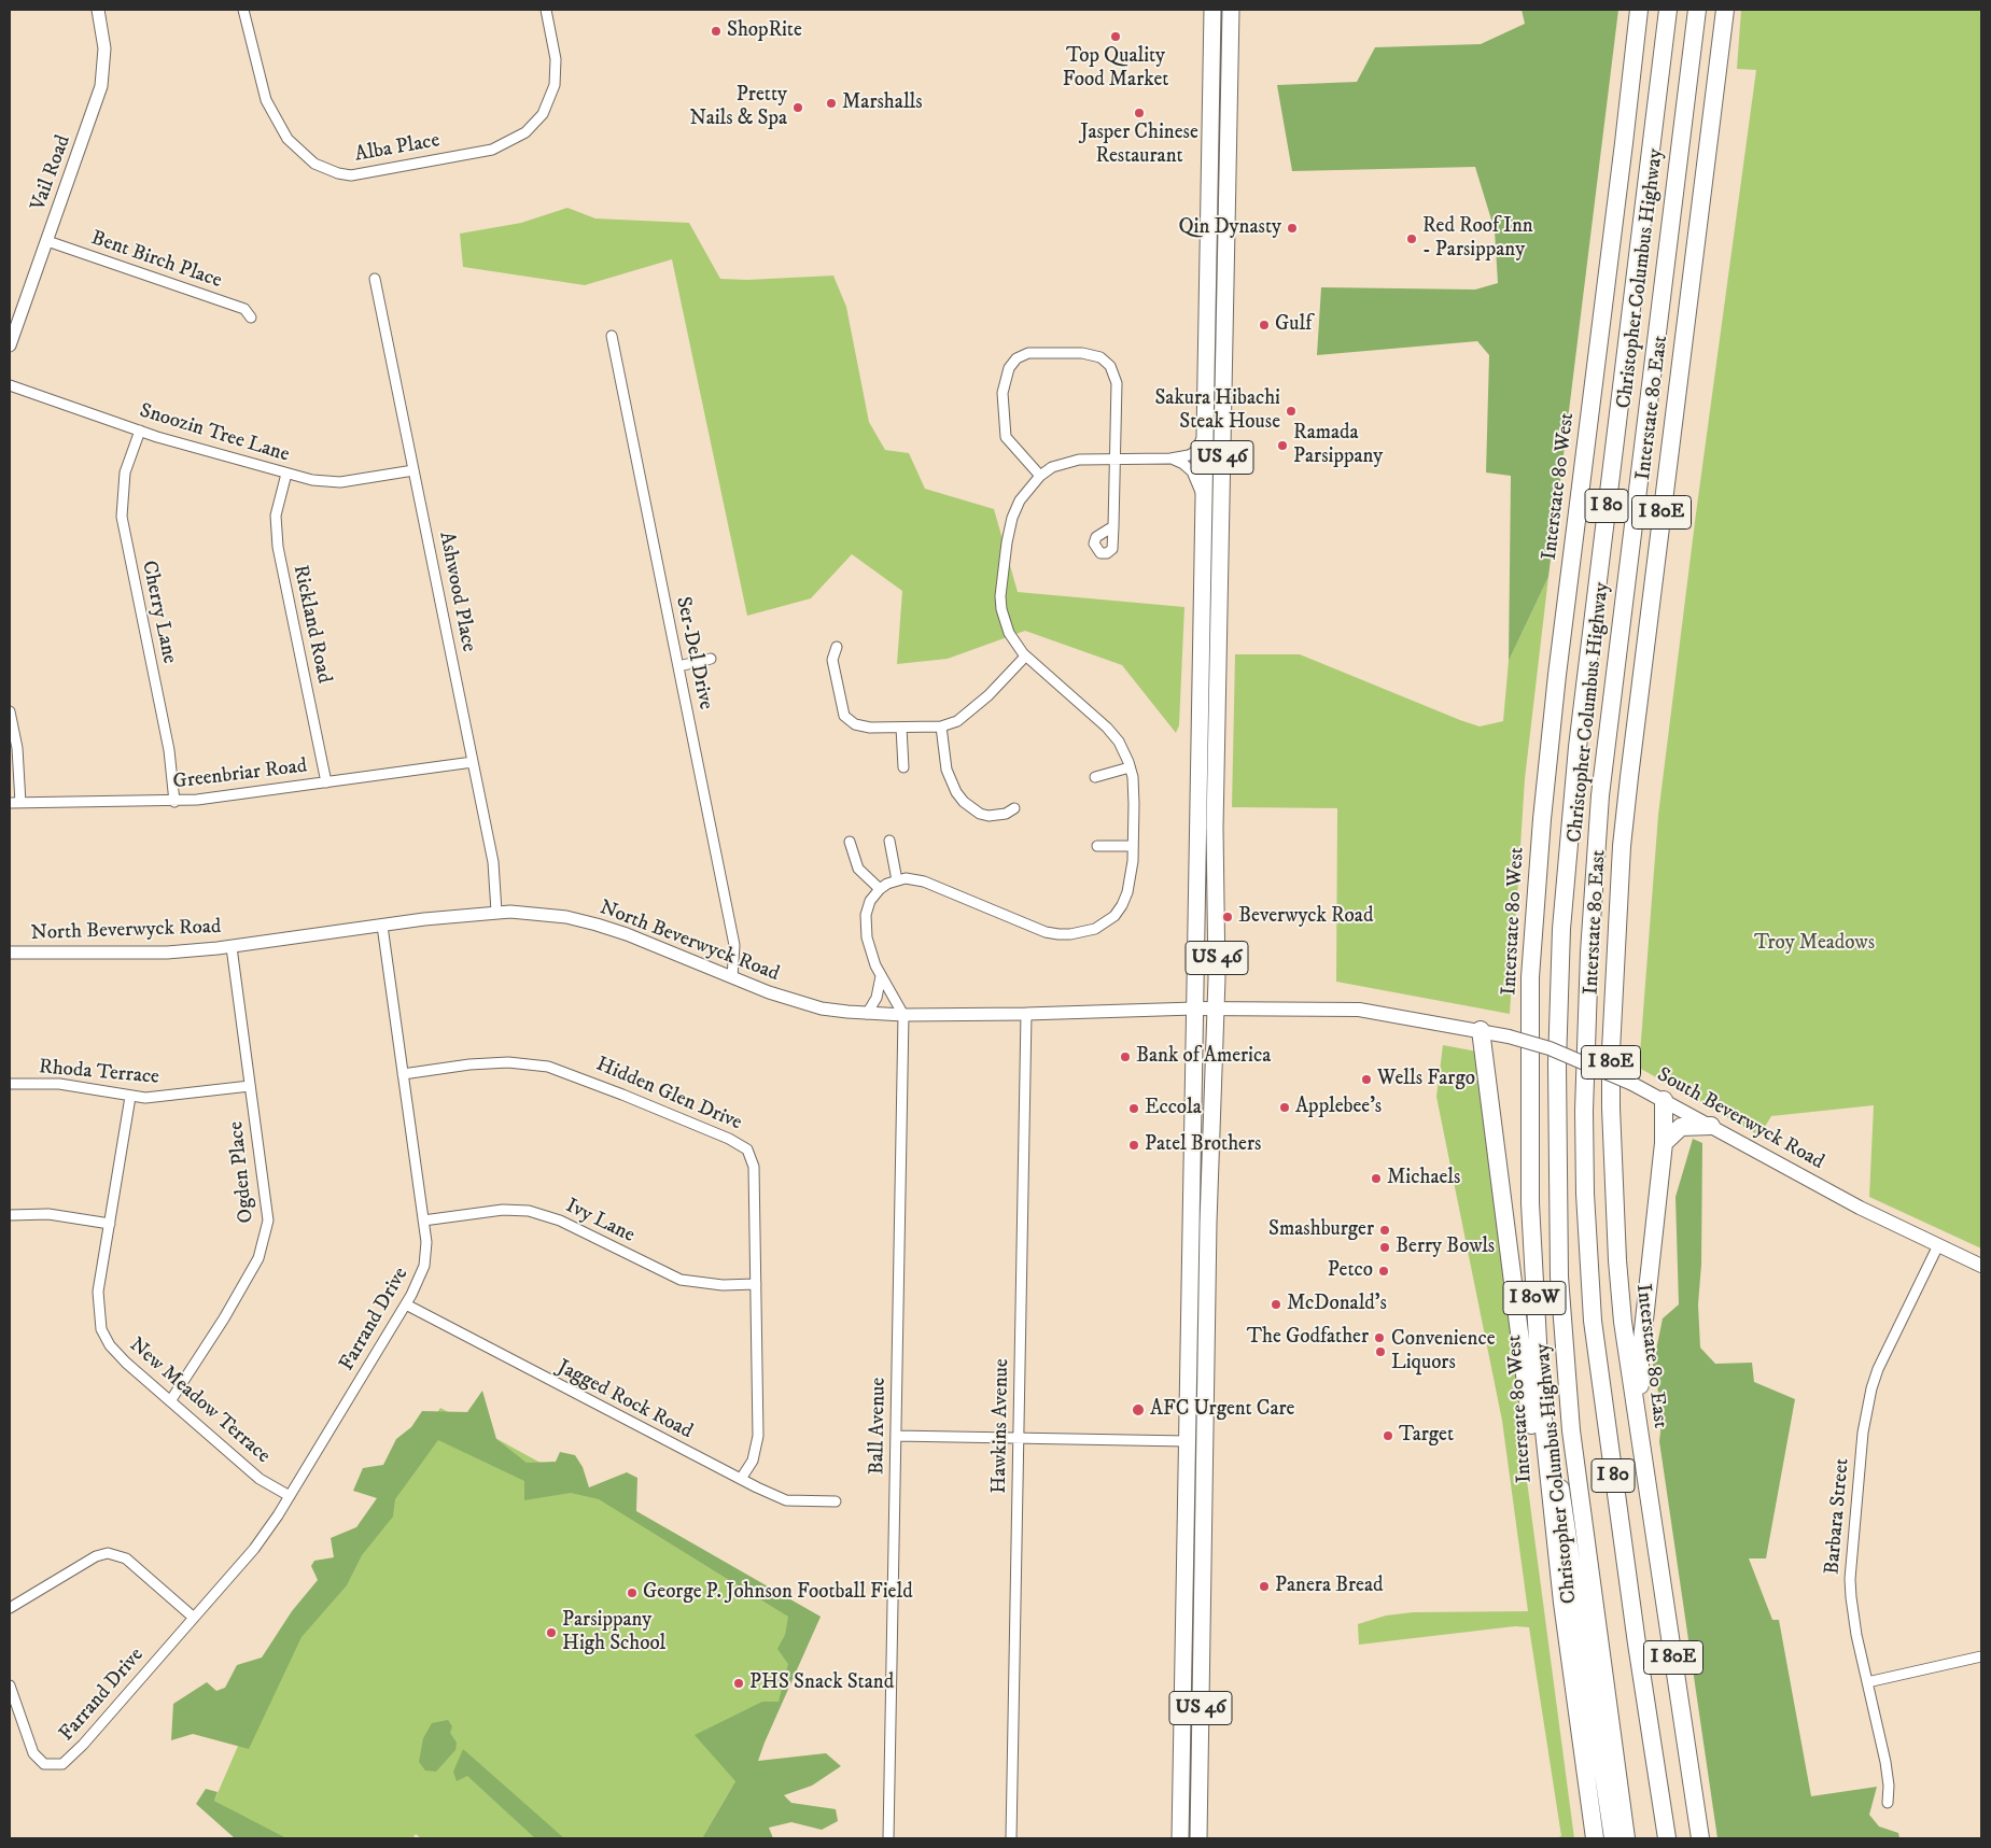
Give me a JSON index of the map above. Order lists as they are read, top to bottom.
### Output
{
  "streets": {
    "highway": [
      "Christopher Columbus Highway",
      "Interstate 80 East",
      "US 46",
      "Interstate 80 West",
      "I 80",
      "I 80E",
      "I 80W"
    ],
    "main road": ["South Beverwyck Road"],
    "street": [
      "Alba Place",
      "Vail Road",
      "Bent Birch Place",
      "Snoozin Tree Lane",
      "Ashwood Place",
      "Cherry Lane",
      "Rickland Road",
      "Ser-Del Drive",
      "Greenbriar Road",
      "North Beverwyck Road",
      "Rhoda Terrace",
      "Hidden Glen Drive",
      "Ogden Place",
      "Ivy Lane",
      "Farrand Drive",
      "Jagged Rock Road",
      "New Meadow Terrace",
      "Ball Avenue",
      "Hawkins Avenue",
      "Barbara Street"
    ]
  },
  "crossings": [
    ["Vail Road", "Bent Birch Place"],
    ["Snoozin Tree Lane", "Ashwood Place"],
    ["Snoozin Tree Lane", "Cherry Lane"],
    ["Snoozin Tree Lane", "Rickland Road"],
    ["US 46", "North Beverwyck Road"],
    ["US 46", "South Beverwyck Road"],
    ["Ashwood Place", "Greenbriar Road"],
    ["Ashwood Place", "North Beverwyck Road"],
    ["Cherry Lane", "Greenbriar Road"],
    ["Rickland Road", "Greenbriar Road"],
    ["Ser-Del Drive", "North Beverwyck Road"],
    ["North Beverwyck Road", "South Beverwyck Road"],
    ["North Beverwyck Road", "Ogden Place"],
    ["North Beverwyck Road", "Farrand Drive"],
    ["North Beverwyck Road", "Ball Avenue"],
    ["North Beverwyck Road", "Hawkins Avenue"],
    ["Rhoda Terrace", "Ogden Place"],
    ["Rhoda Terrace", "New Meadow Terrace"],
    ["Hidden Glen Drive", "Ivy Lane"],
    ["Hidden Glen Drive", "Farrand Drive"],
    ["Hidden Glen Drive", "Jagged Rock Road"],
    ["South Beverwyck Road", "Barbara Street"],
    ["Ogden Place", "New Meadow Terrace"],
    ["Ivy Lane", "Farrand Drive"],
    ["Farrand Drive", "Jagged Rock Road"],
    ["Farrand Drive", "New Meadow Terrace"]
  ],
  "parks": ["Troy Meadows"],
  "places": [
    "ShopRite",
    "Top Quality Food Market",
    "Marshalls",
    "Pretty Nails & Spa",
    "Jasper Chinese Restaurant",
    "Qin Dynasty",
    "Red Roof Inn - Parsippany",
    "Gulf",
    "Sakura Hibachi Steak House",
    "Ramada Parsippany",
    "Beverwyck Road",
    "Bank of America",
    "Wells Fargo",
    "Applebee's",
    "Eccola",
    "Patel Brothers",
    "Michaels",
    "Smashburger",
    "Berry Bowls",
    "Petco",
    "McDonald's",
    "The Godfather",
    "Convenience Liquors",
    "AFC Urgent Care",
    "Target",
    "Panera Bread",
    "George P. Johnson Football Field",
    "Parsippany High School",
    "PHS Snack Stand"
  ]
}
